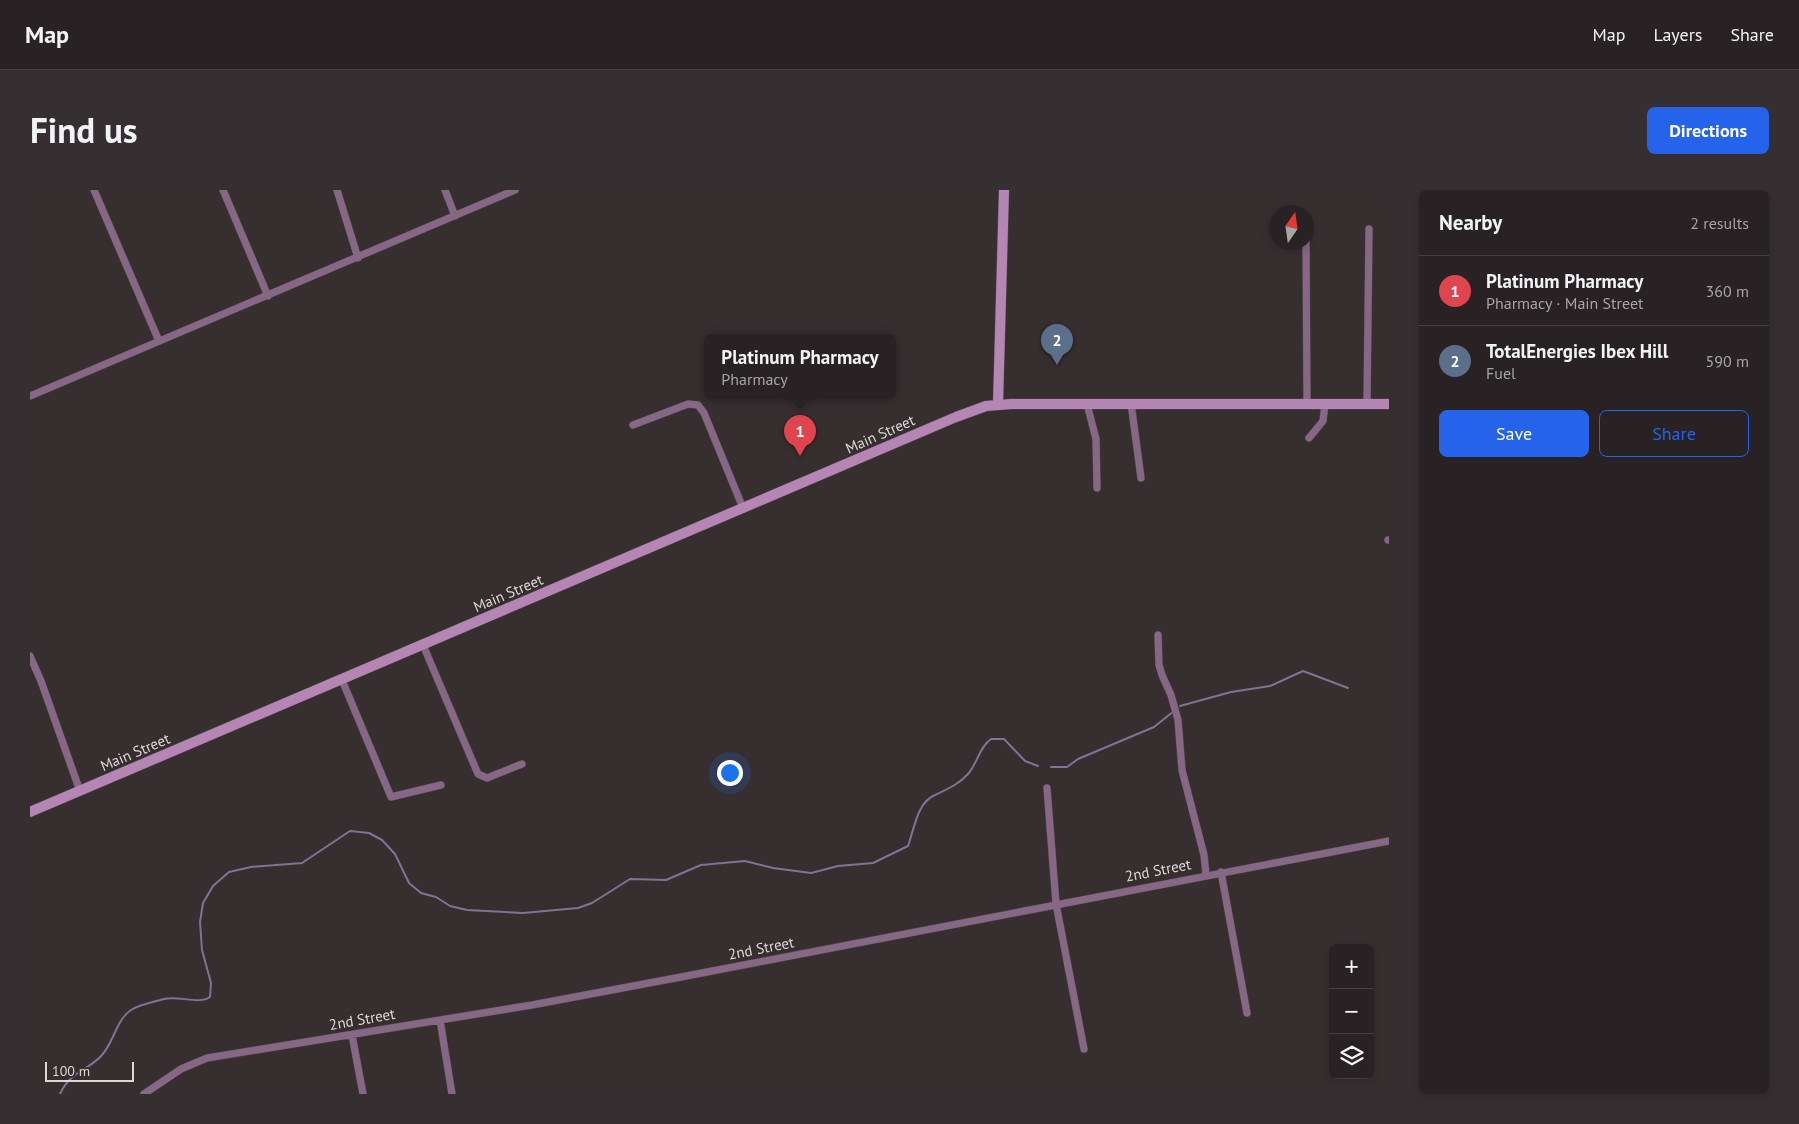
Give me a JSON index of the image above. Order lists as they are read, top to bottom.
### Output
{
  "streets": {
    "main road": ["Main Street"],
    "street": ["2nd Street"]
  },
  "scale_bar": "100 m",
  "north": "top",
  "page": {
    "header": "Map",
    "nav": ["Map", "Layers", "Share"],
    "title": "Find us",
    "buttons": [
      "Directions",
      ["Save", "Share"]
    ],
    "heading": ["Nearby", "2 results"],
    "list": [
      {
        "mark": "1",
        "name": "Platinum Pharmacy",
        "note": "Pharmacy · Main Street",
        "value": "360 m"
      },
      {
        "mark": "2",
        "name": "TotalEnergies Ibex Hill",
        "note": "Fuel",
        "value": "590 m"
      }
    ],
    "pins": ["2", "1"],
    "popup": ["Platinum Pharmacy", "Pharmacy"],
    "map_buttons": ["+", "−"],
    "scale": "100 m"
  }
}
